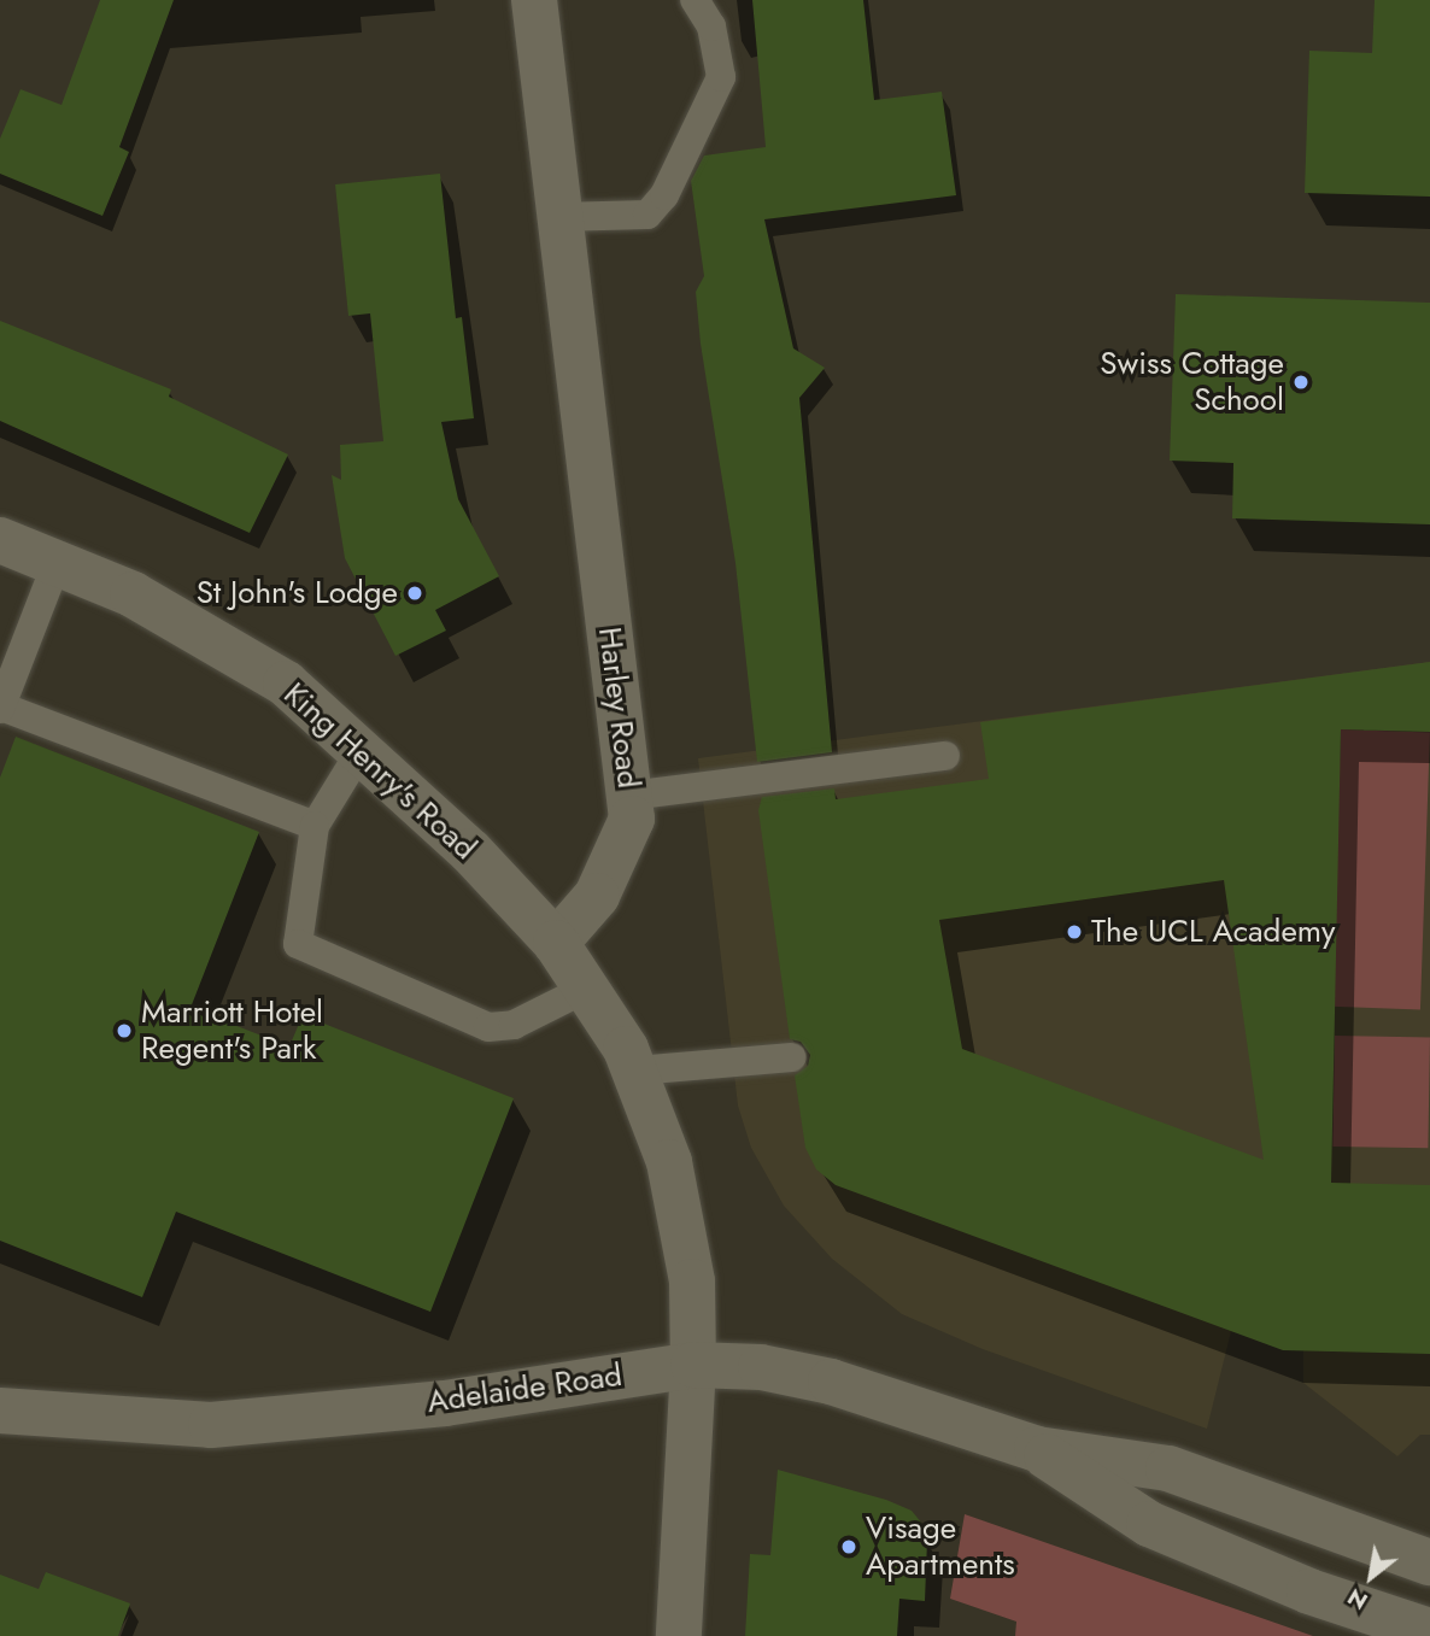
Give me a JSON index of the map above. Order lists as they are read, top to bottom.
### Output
{
  "streets": {
    "street": ["Harley Road", "King Henry's Road", "Adelaide Road"]
  },
  "crossings": [
    ["Harley Road", "King Henry's Road"]
  ],
  "places": [
    "Swiss Cottage School",
    "St John's Lodge",
    "The UCL Academy",
    "Marriott Hotel Regent's Park",
    "Visage Apartments"
  ],
  "north": "bottom left"
}
